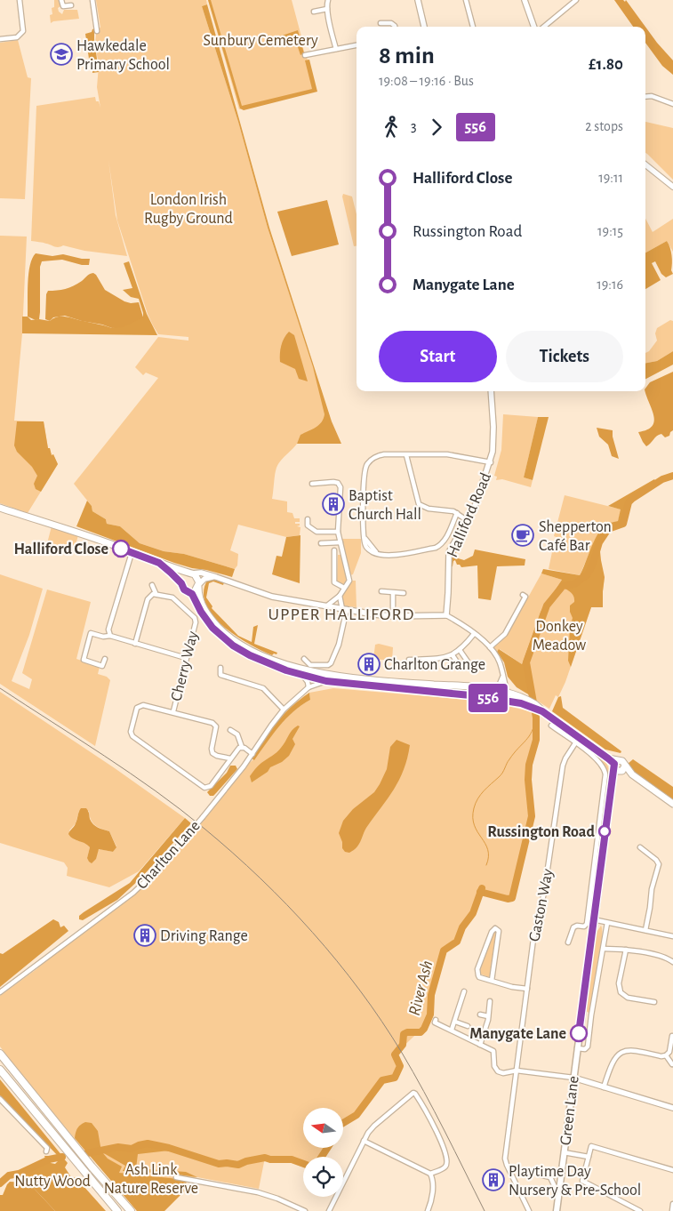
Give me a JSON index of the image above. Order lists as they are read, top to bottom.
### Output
{
  "streets": {
    "main road": ["Green Lane"],
    "street": [
      "Halliford Road",
      "Cherry Way",
      "Charlton Lane",
      "Gaston Way"
    ]
  },
  "crossings": [
    ["Gaston Way", "Green Lane"]
  ],
  "districts": ["UPPER HALLIFORD"],
  "water": ["River Ash"],
  "parks": [
    "Sunbury Cemetery",
    "London Irish Rugby Ground",
    "Donkey Meadow",
    "Ash Link Nature Reserve",
    "Nutty Wood"
  ],
  "places": {
    "school or university": ["Hawkedale Primary School"],
    "building": [
      "Baptist Church Hall",
      "Charlton Grange",
      "Driving Range",
      "Playtime Day Nursery & Pre-School"
    ],
    "cafe": ["Shepperton Café Bar"],
    "other": ["Halliford Close", "Russington Road", "Manygate Lane"]
  },
  "lines": ["bus line 556"],
  "north": "left",
  "page": {
    "on_map": "556",
    "heading": ["8 min", "19:08 – 19:16 · Bus", "£1.80"],
    "legs": ["3", "556", "2 stops"],
    "list": [
      {
        "name": "Halliford Close",
        "value": "19:11"
      },
      {
        "name": "Russington Road",
        "value": "19:15"
      },
      {
        "name": "Manygate Lane",
        "value": "19:16"
      }
    ],
    "buttons": ["Start", "Tickets"]
  }
}
